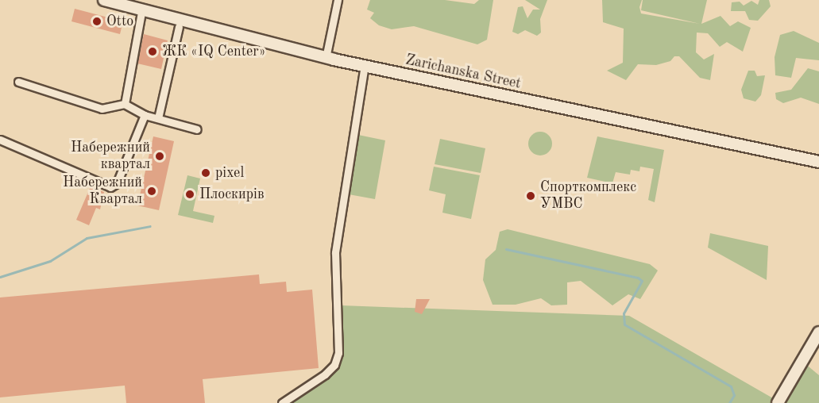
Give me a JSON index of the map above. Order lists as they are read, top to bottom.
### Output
{
  "streets": {
    "street": ["Zarichanska Street"]
  },
  "places": [
    "Otto",
    "ЖК «IQ Center»",
    "Набережний квартал",
    "pixel",
    "Набережний Квартал",
    "Плоскирів",
    "Спорткомплекс УМВС"
  ]
}
